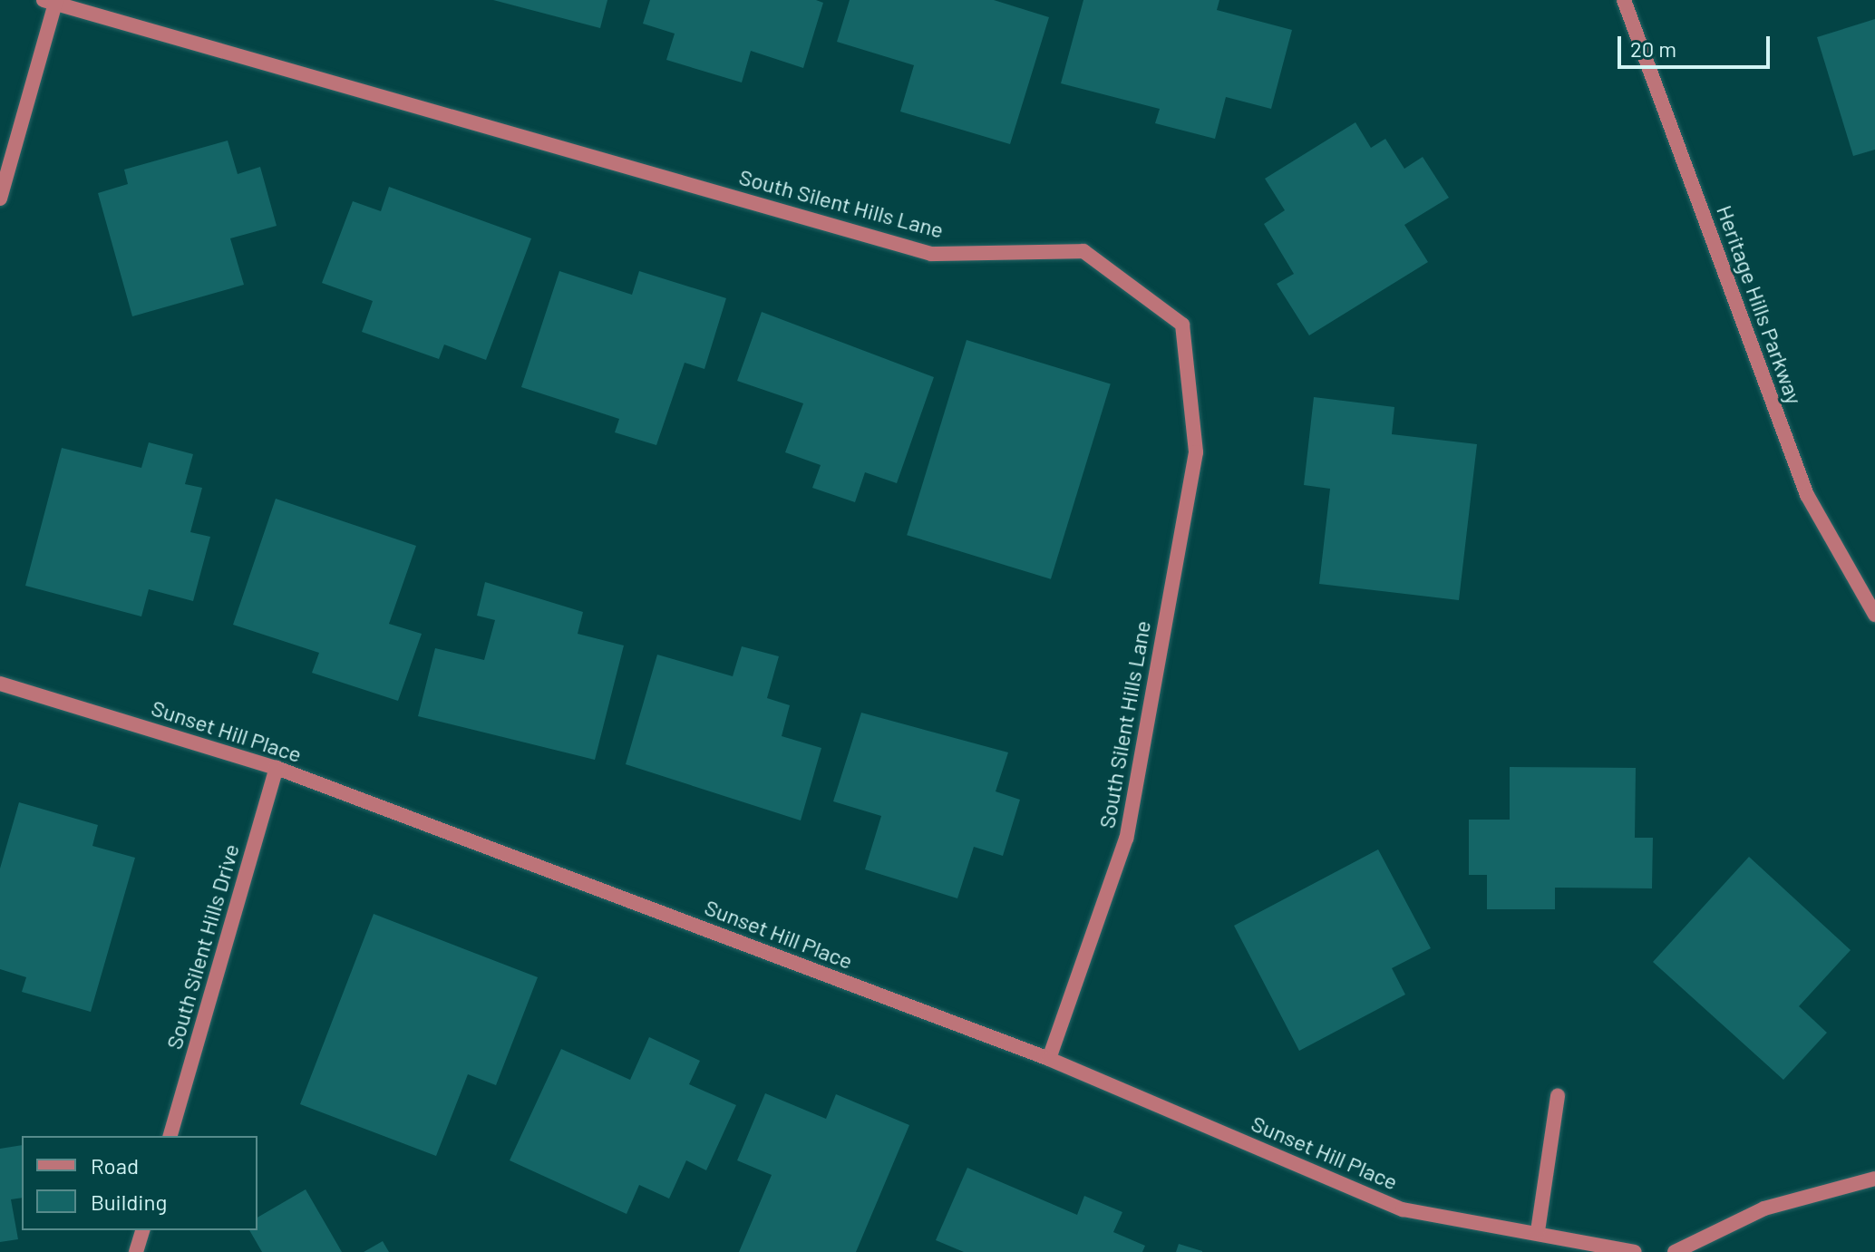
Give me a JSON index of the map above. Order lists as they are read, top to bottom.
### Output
{
  "streets": {
    "street": [
      "South Silent Hills Lane",
      "Heritage Hills Parkway",
      "Sunset Hill Place",
      "South Silent Hills Drive"
    ]
  },
  "crossings": [
    ["South Silent Hills Lane", "Sunset Hill Place"],
    ["Sunset Hill Place", "South Silent Hills Drive"]
  ],
  "legend": ["Road", "Building"],
  "scale_bar": "20 m"
}
